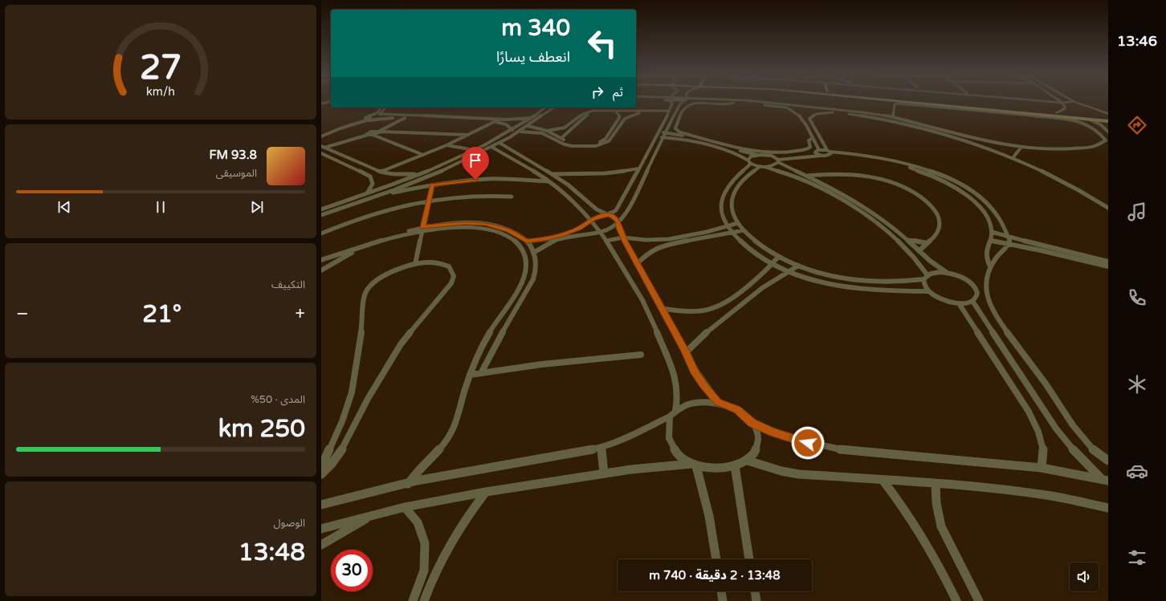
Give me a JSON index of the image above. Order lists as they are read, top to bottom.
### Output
{
  "page": {
    "tabs": "13:46",
    "turn": ["340 m", "انعطف يسارًا"],
    "then": "ثم",
    "song": ["93.8 FM", "الموسيقى"],
    "tile": [
      "التكييف",
      ["المدى · 50%", "250 km"],
      ["الوصول", "13:48"]
    ],
    "heat": ["−", "21°", "+"],
    "limit": "30",
    "trip": "13:48 · 2 دقيقة · 740 m",
    "gauge": ["27", "km/h"]
  }
}
